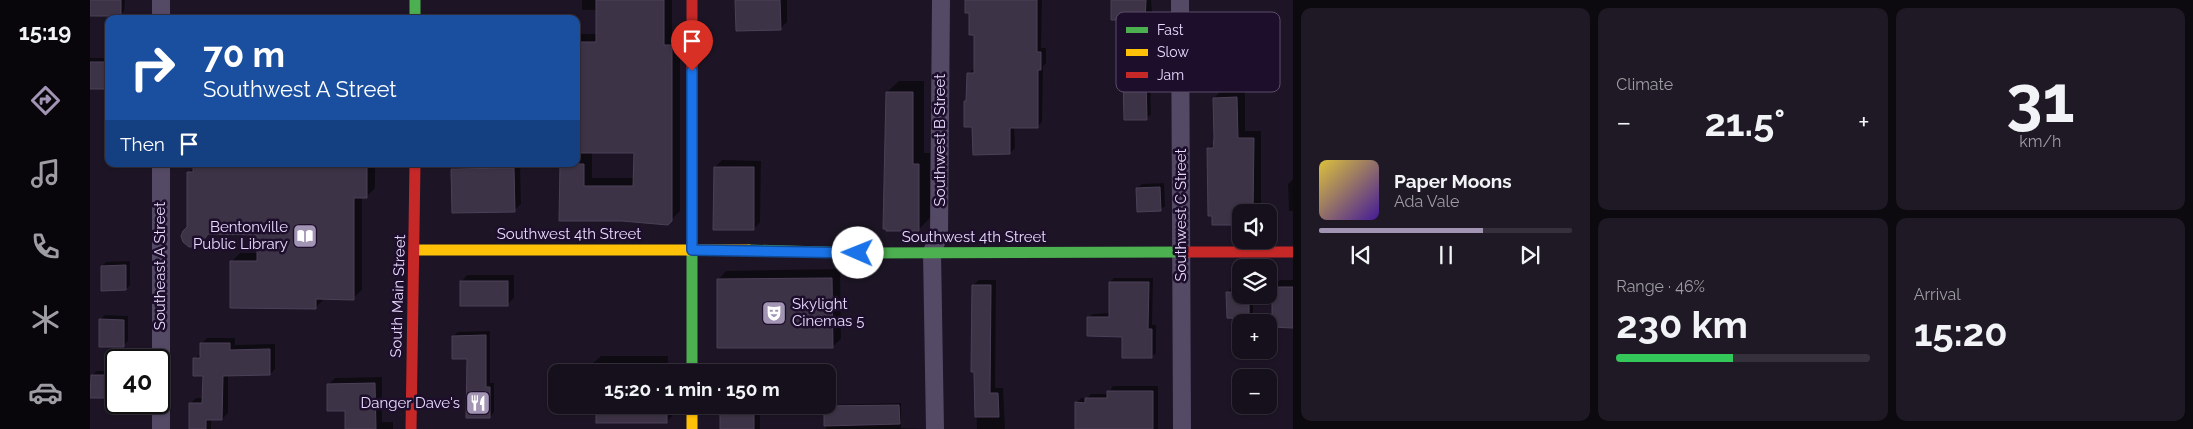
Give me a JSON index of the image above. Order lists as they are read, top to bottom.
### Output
{
  "streets": {
    "street": [
      "Southwest B Street",
      "Southwest C Street",
      "Southwest 4th Street",
      "Southeast A Street",
      "South Main Street"
    ]
  },
  "crossings": [
    ["Southwest B Street", "Southwest 4th Street"],
    ["Southwest C Street", "Southwest 4th Street"],
    ["Southwest 4th Street", "South Main Street"]
  ],
  "places": {
    "library": ["Bentonville Public Library"],
    "theatre": ["Skylight Cinemas 5"],
    "restaurant": ["Danger Dave's"]
  },
  "legend": ["Fast", "Slow", "Jam"],
  "page": {
    "tabs": "15:19",
    "tile": [
      "Climate",
      ["31", "km/h"],
      ["Range · 46%", "230 km"],
      ["Arrival", "15:20"]
    ],
    "turn": ["70 m", "Southwest A Street"],
    "heat": ["−", "21.5°", "+"],
    "then": "Then",
    "song": ["Paper Moons", "Ada Vale"],
    "map_buttons": ["+", "−"],
    "limit": "40",
    "trip": "15:20 · 1 min · 150 m"
  }
}
